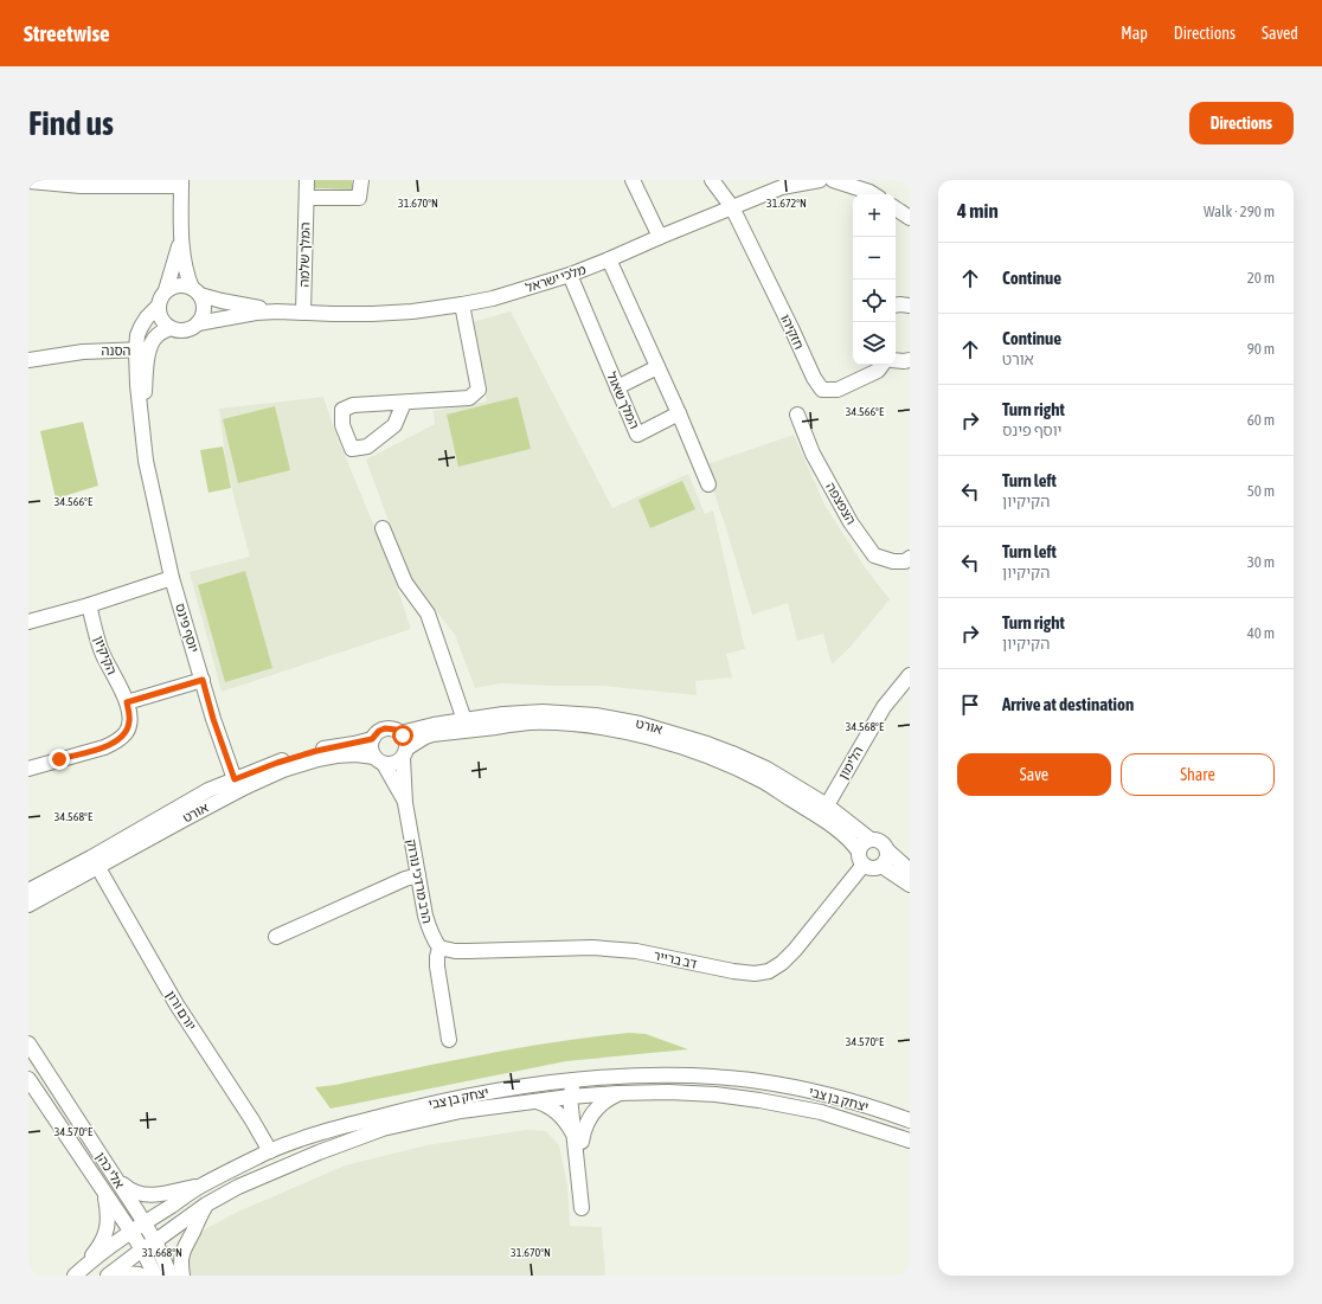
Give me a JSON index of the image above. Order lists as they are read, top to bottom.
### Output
{
  "streets": {
    "street": [
      "המלך שלמה",
      "מלכי ישראל",
      "חזקיהו",
      "הסנה",
      "המלך שאול",
      "הצפצפה",
      "יוסף פינס",
      "הקיקיון",
      "אורט",
      "הלימון",
      "הרב מרדכי נורוק",
      "דב ברייר",
      "יורם ורון",
      "יצחק בן צבי",
      "אלי כהן"
    ]
  },
  "crossings": [
    ["המלך שלמה", "מלכי ישראל"],
    ["מלכי ישראל", "חזקיהו"],
    ["מלכי ישראל", "המלך שאול"],
    ["מלכי ישראל", "יוסף פינס"],
    ["הסנה", "יוסף פינס"],
    ["יוסף פינס", "אורט"],
    ["אורט", "הלימון"],
    ["אורט", "הרב מרדכי נורוק"],
    ["אורט", "דב ברייר"],
    ["אורט", "יורם ורון"],
    ["הרב מרדכי נורוק", "דב ברייר"],
    ["יורם ורון", "יצחק בן צבי"],
    ["יצחק בן צבי", "אלי כהן"]
  ],
  "page": {
    "header": "Streetwise",
    "nav": ["Map", "Directions", "Saved"],
    "buttons": [
      "Directions",
      ["Save", "Share"]
    ],
    "title": "Find us",
    "heading": ["4 min", "Walk · 290 m"],
    "map_buttons": ["+", "−"],
    "list": [
      ["Continue", "20 m"],
      ["Continue", "אורט", "90 m"],
      ["Turn right", "יוסף פינס", "60 m"],
      ["Turn left", "הקיקיון", "50 m"],
      ["Turn left", "הקיקיון", "30 m"],
      ["Turn right", "הקיקיון", "40 m"],
      "Arrive at destination"
    ]
  },
  "coordinates": [
    "31.670°N",
    "31.672°N",
    "34.566°E",
    "34.568°E",
    "34.570°E",
    "31.668°N"
  ]
}
